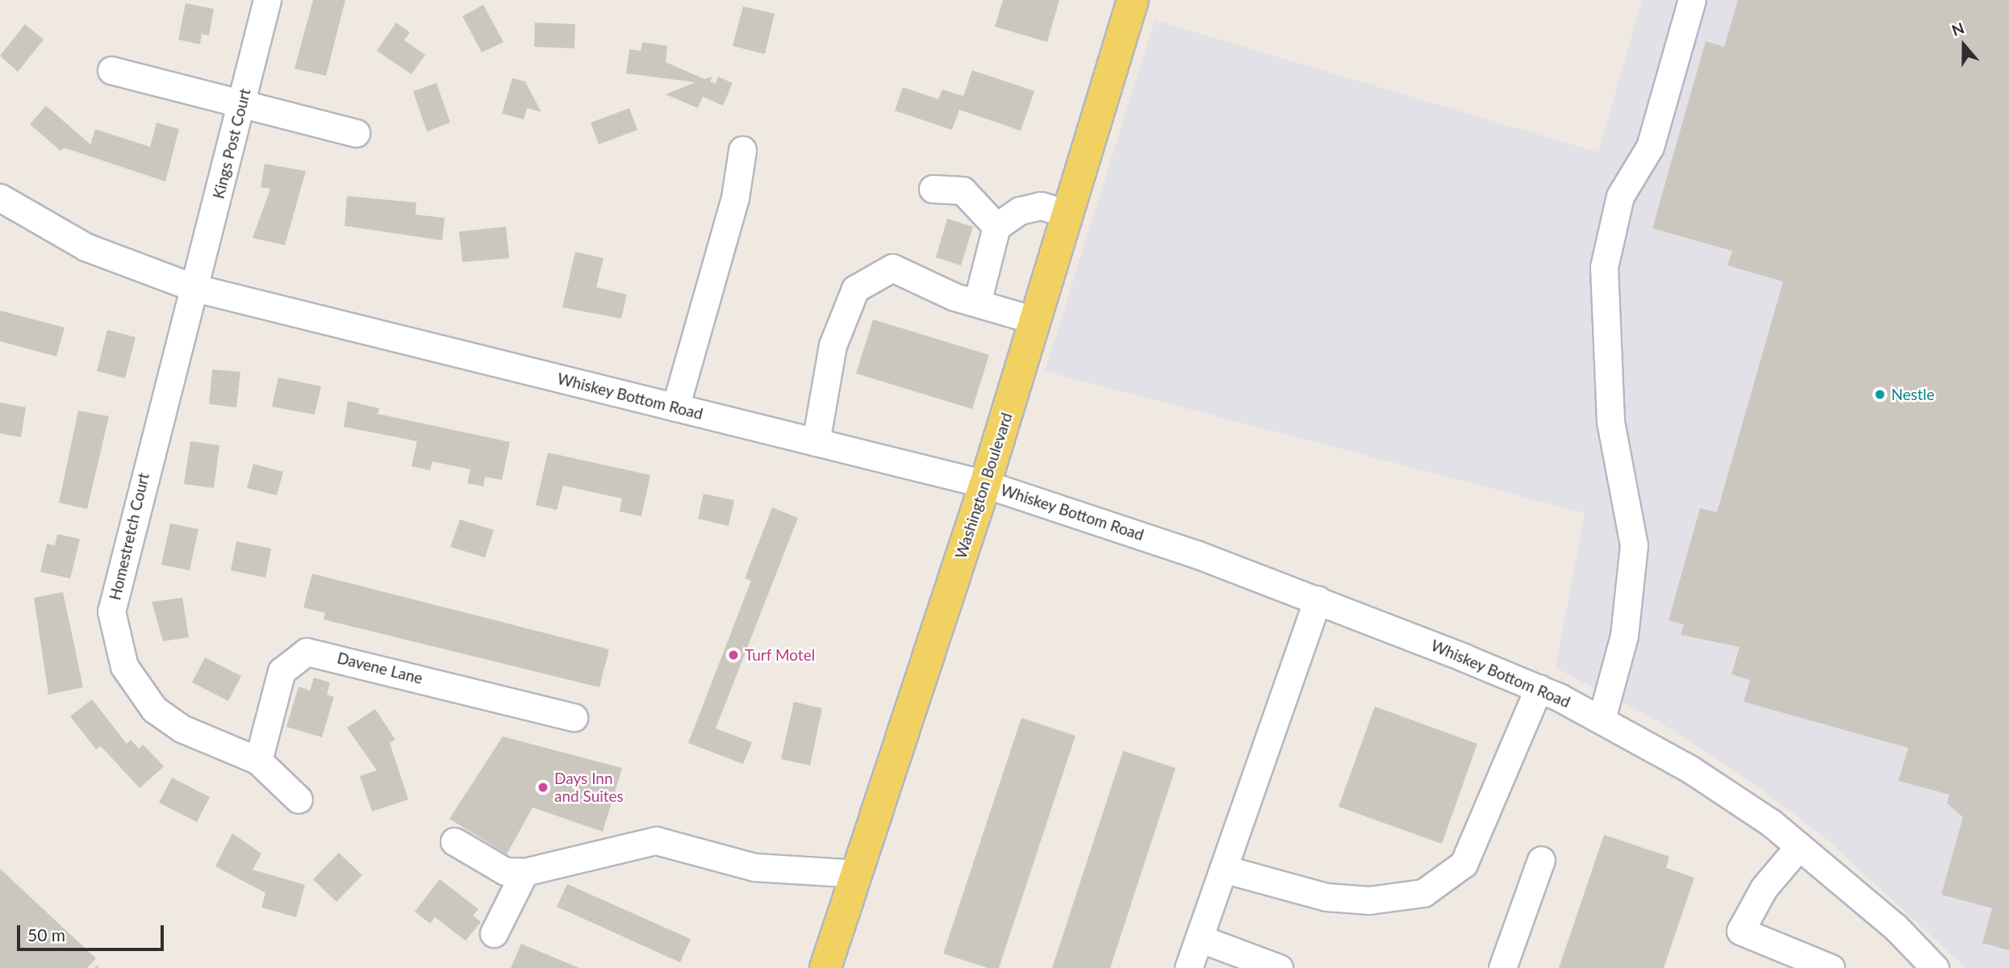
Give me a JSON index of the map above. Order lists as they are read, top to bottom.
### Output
{
  "streets": {
    "main road": ["Washington Boulevard"],
    "street": [
      "Kings Post Court",
      "Whiskey Bottom Road",
      "Homestretch Court",
      "Davene Lane"
    ]
  },
  "crossings": [
    ["Kings Post Court", "Whiskey Bottom Road"],
    ["Kings Post Court", "Homestretch Court"],
    ["Whiskey Bottom Road", "Washington Boulevard"],
    ["Whiskey Bottom Road", "Homestretch Court"],
    ["Homestretch Court", "Davene Lane"]
  ],
  "places": ["Nestle", "Turf Motel", "Days Inn and Suites"],
  "scale_bar": "50 m",
  "north": "top"
}
